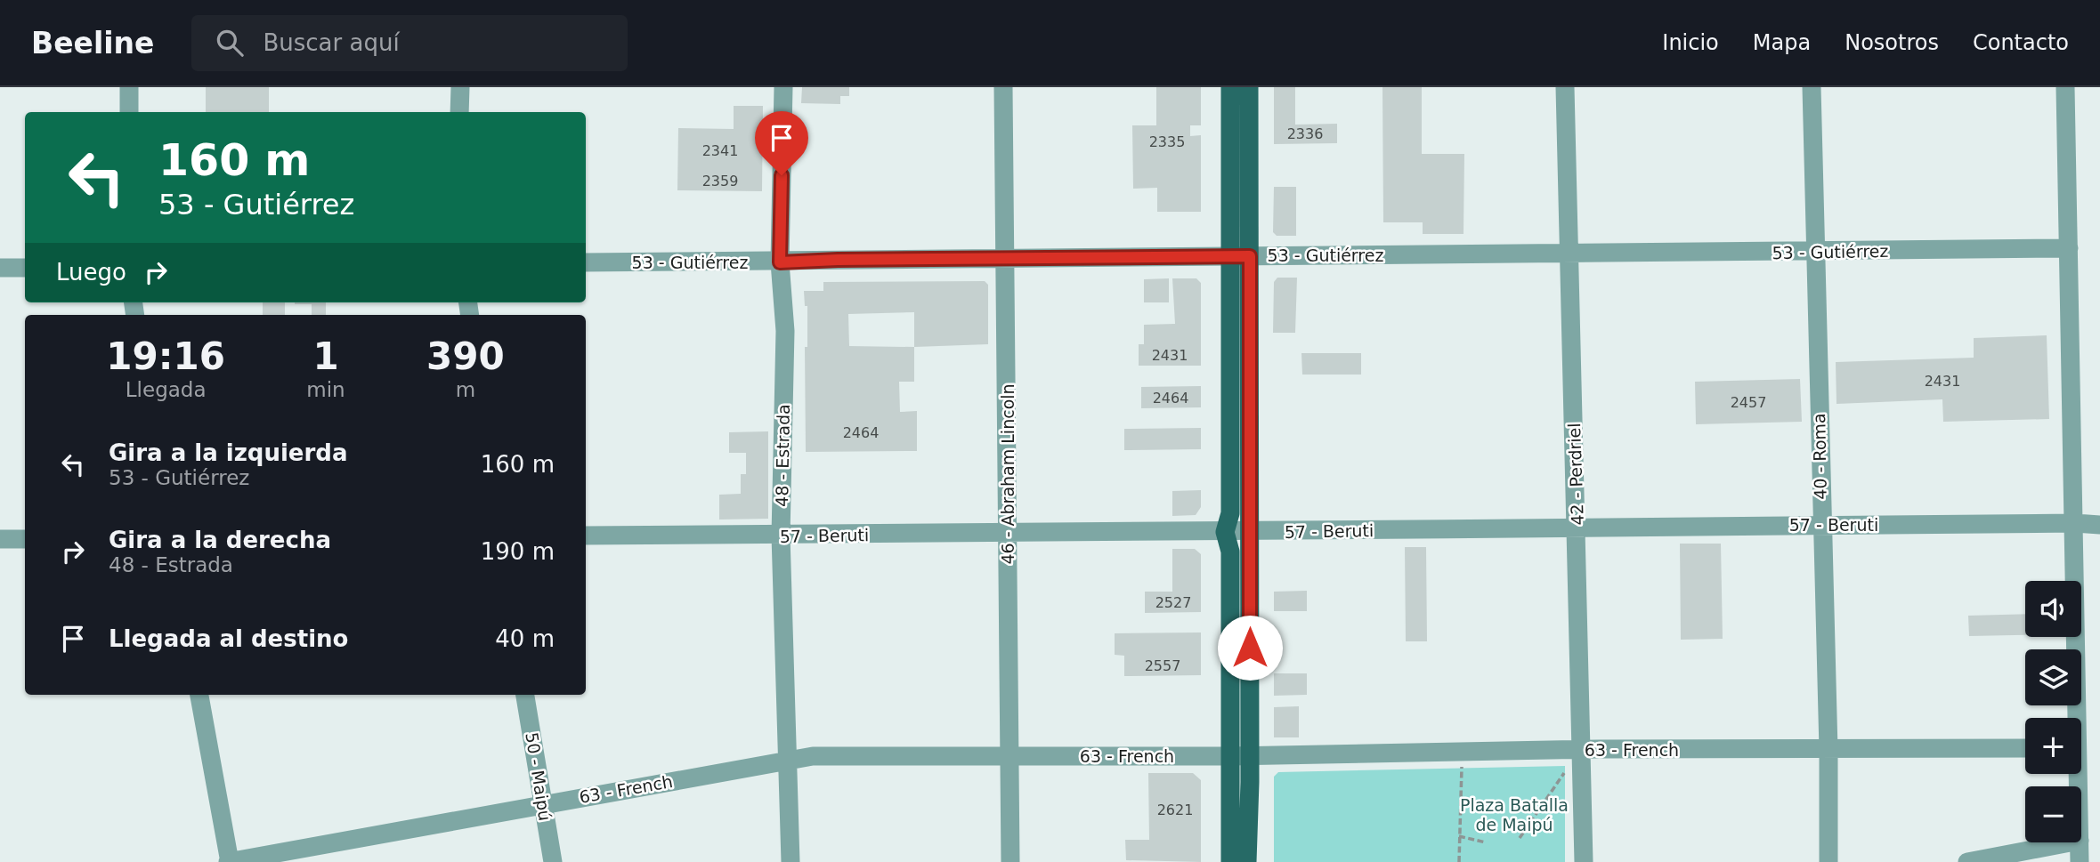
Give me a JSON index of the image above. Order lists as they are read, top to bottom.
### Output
{
  "streets": {
    "street": [
      "53 - Gutiérrez",
      "48 - Estrada",
      "40 - Roma",
      "46 - Abraham Lincoln",
      "42 - Perdriel",
      "57 - Beruti",
      "63 - French",
      "50 - Maipú"
    ]
  },
  "crossings": [
    ["53 - Gutiérrez", "48 - Estrada"],
    ["53 - Gutiérrez", "40 - Roma"],
    ["53 - Gutiérrez", "46 - Abraham Lincoln"],
    ["53 - Gutiérrez", "42 - Perdriel"],
    ["48 - Estrada", "57 - Beruti"],
    ["48 - Estrada", "63 - French"],
    ["40 - Roma", "57 - Beruti"],
    ["40 - Roma", "63 - French"],
    ["46 - Abraham Lincoln", "57 - Beruti"],
    ["46 - Abraham Lincoln", "63 - French"],
    ["42 - Perdriel", "57 - Beruti"],
    ["42 - Perdriel", "63 - French"],
    ["63 - French", "50 - Maipú"]
  ],
  "parks": ["Plaza Batalla de Maipú"],
  "house_numbers": [
    "2336",
    "2335",
    "2341",
    "2359",
    "2431",
    "2431",
    "2464",
    "2457",
    "2464",
    "2527",
    "2557",
    "2621"
  ],
  "page": {
    "header": "Beeline",
    "search": "Buscar aquí",
    "nav": [
      "Inicio",
      "Mapa",
      "Nosotros",
      "Contacto"
    ],
    "turn": ["160 m", "53 - Gutiérrez"],
    "then": "Luego",
    "eta": [
      "19:16",
      "Llegada",
      "1",
      "min",
      "390",
      "m"
    ],
    "list": [
      {
        "name": "Gira a la izquierda",
        "note": "53 - Gutiérrez",
        "value": "160 m"
      },
      {
        "name": "Gira a la derecha",
        "note": "48 - Estrada",
        "value": "190 m"
      },
      {
        "name": "Llegada al destino",
        "value": "40 m"
      }
    ],
    "map_buttons": ["+", "−"]
  }
}
